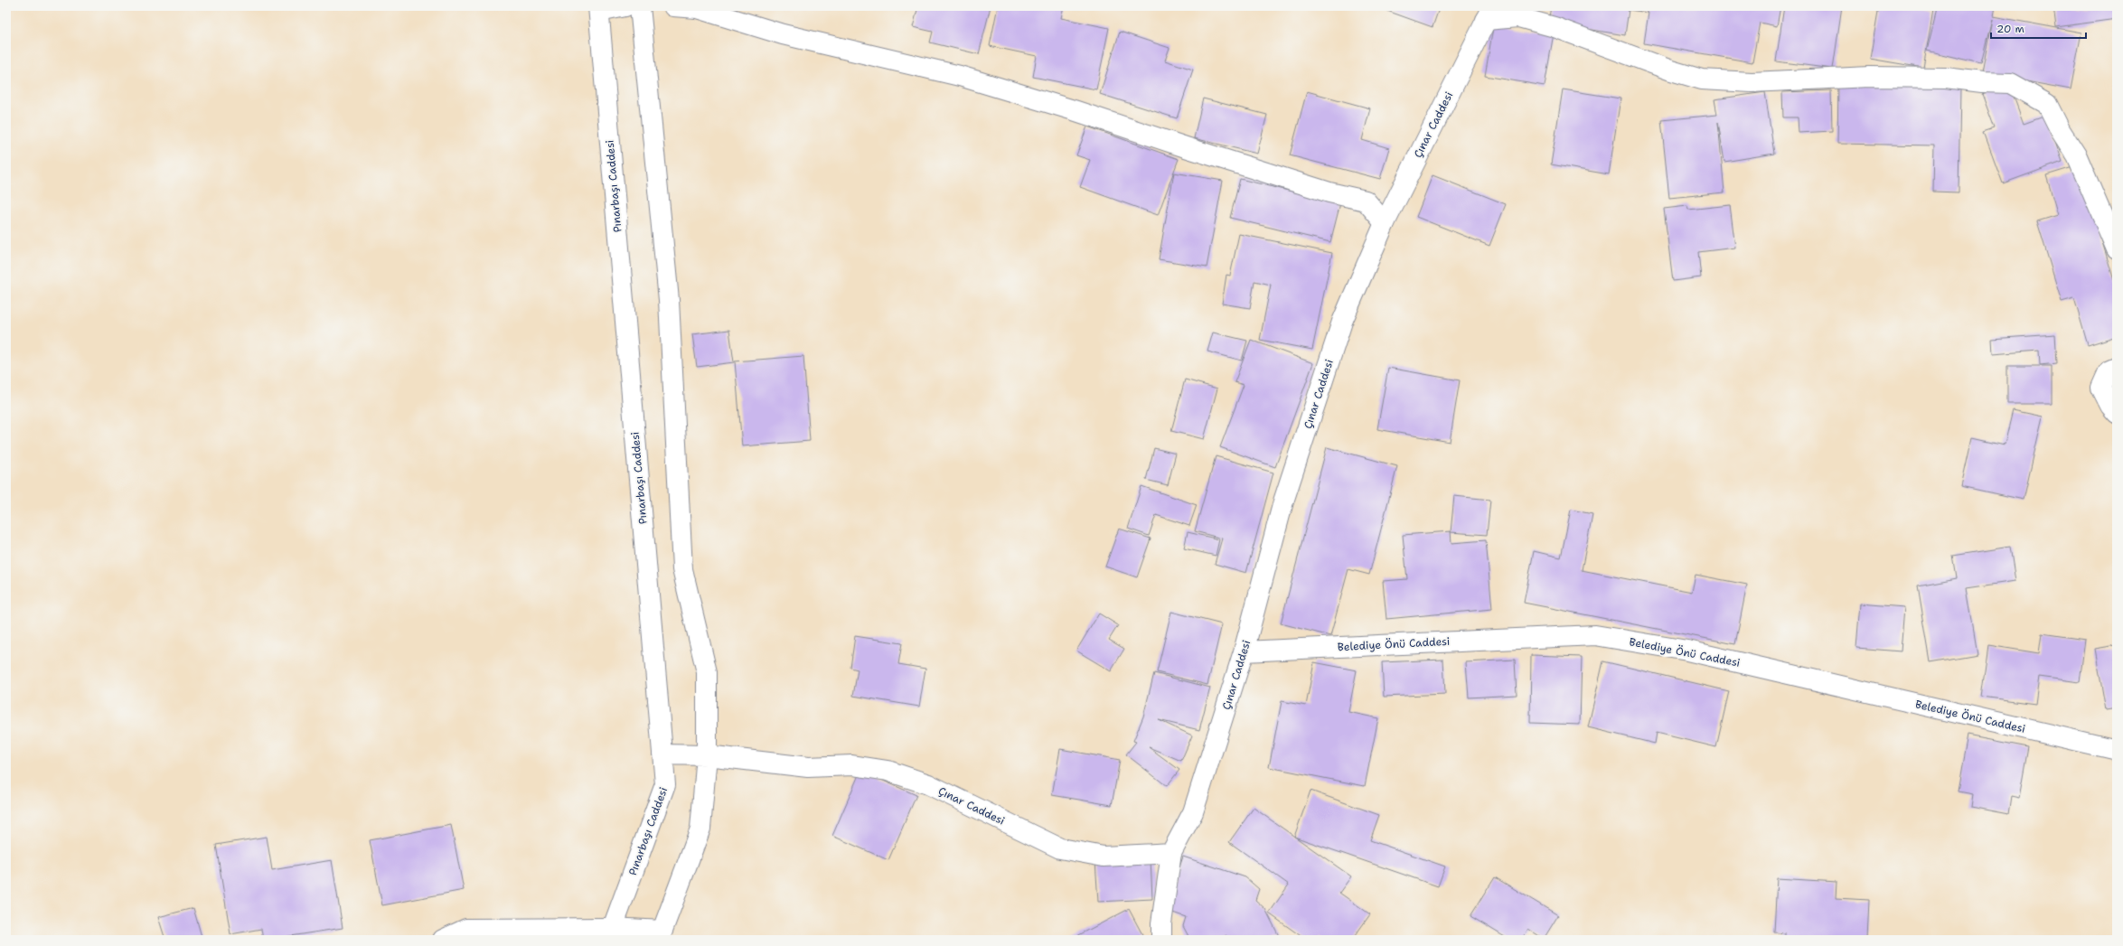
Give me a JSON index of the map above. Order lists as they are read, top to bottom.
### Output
{
  "streets": {
    "street": ["Çınar Caddesi", "Pınarbaşı Caddesi", "Belediye Önü Caddesi"]
  },
  "crossings": [
    ["Çınar Caddesi", "Pınarbaşı Caddesi"],
    ["Çınar Caddesi", "Belediye Önü Caddesi"]
  ],
  "scale_bar": "20 m"
}
